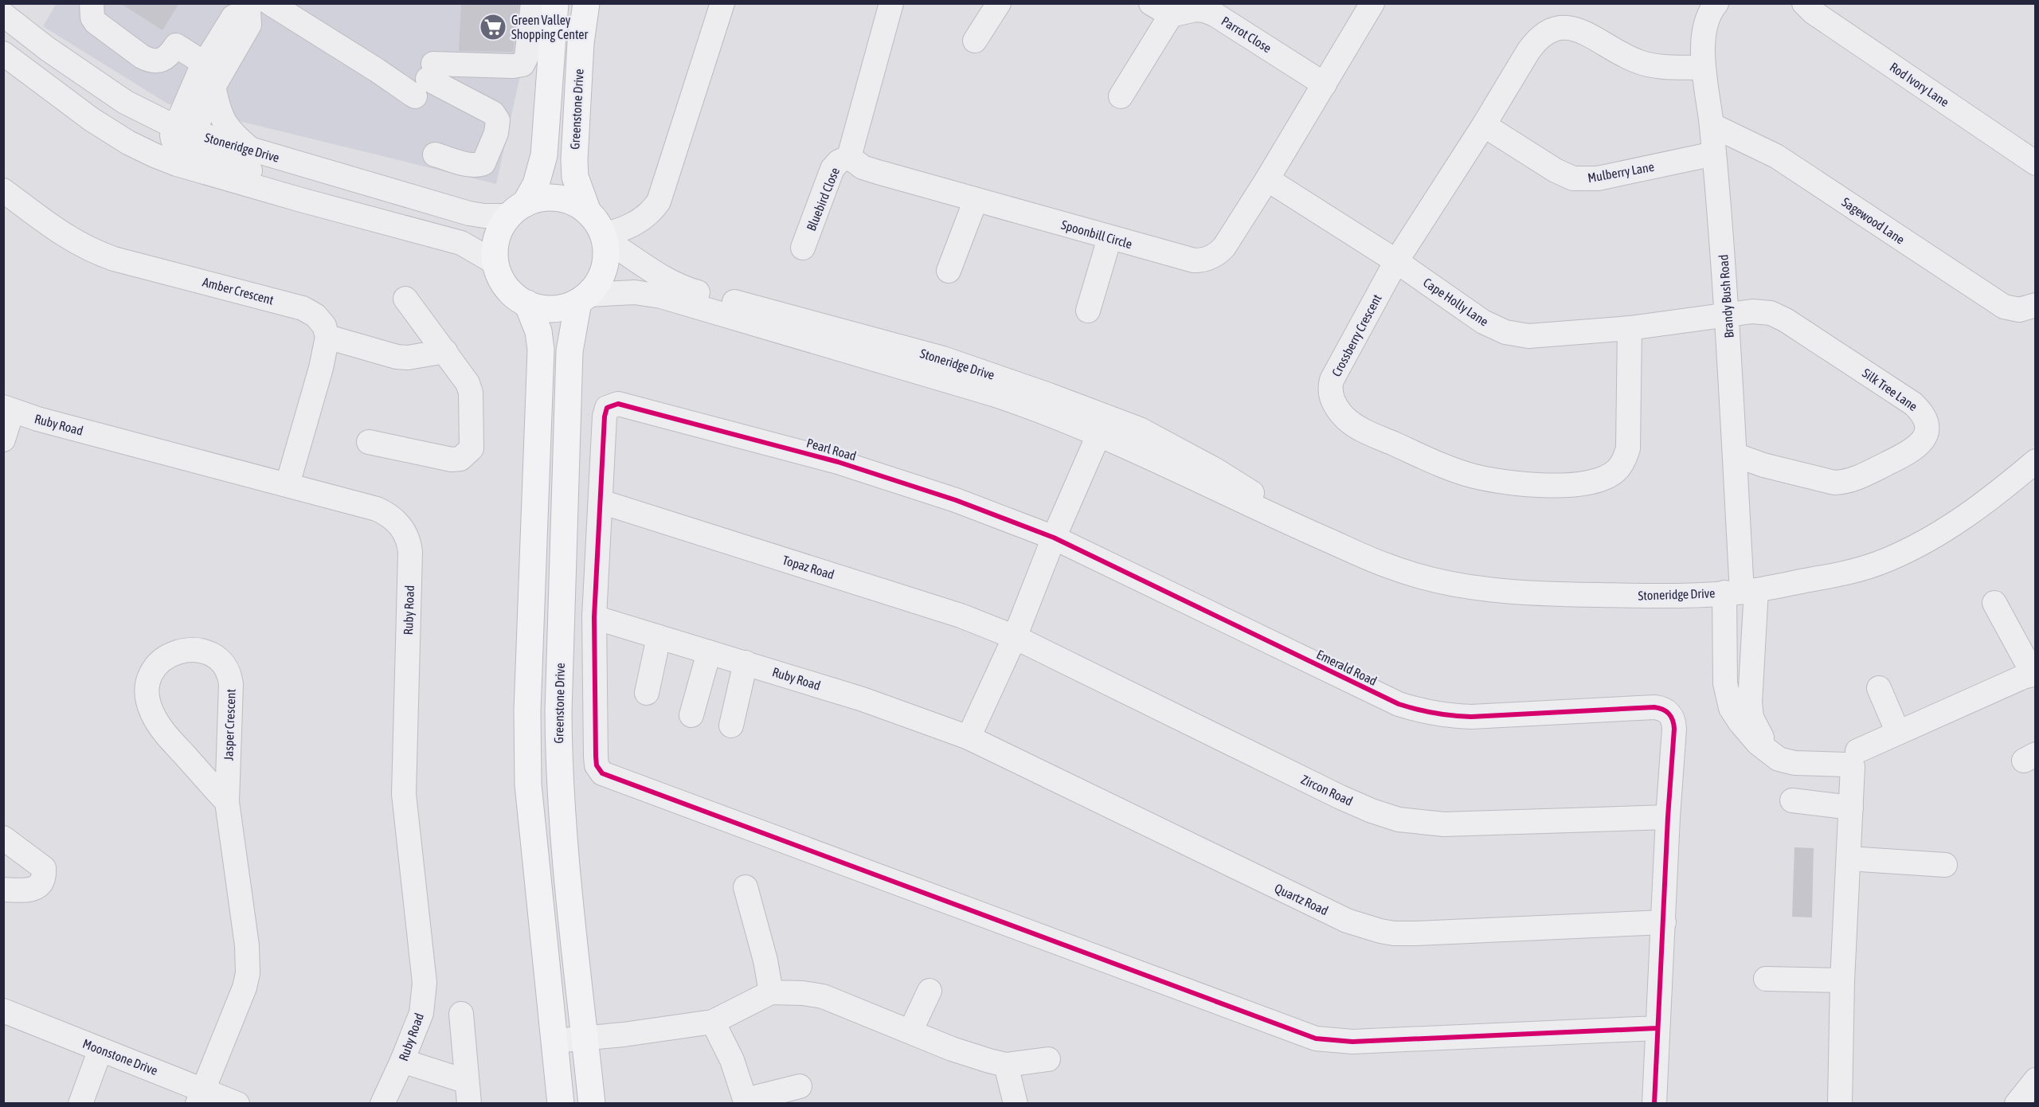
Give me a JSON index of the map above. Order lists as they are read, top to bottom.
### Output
{
  "streets": {
    "main road": ["Greenstone Drive"],
    "street": [
      "Parrot Close",
      "Rod Ivory Lane",
      "Stoneridge Drive",
      "Mulberry Lane",
      "Bluebird Close",
      "Sagewood Lane",
      "Spoonbill Circle",
      "Amber Crescent",
      "Brandy Bush Road",
      "Cape Holly Lane",
      "Crossberry Crescent",
      "Silk Tree Lane",
      "Ruby Road",
      "Pearl Road",
      "Topaz Road",
      "Emerald Road",
      "Jasper Crescent",
      "Zircon Road",
      "Quartz Road",
      "Moonstone Drive"
    ]
  },
  "crossings": [
    ["Parrot Close", "Spoonbill Circle"],
    ["Greenstone Drive", "Stoneridge Drive"],
    ["Stoneridge Drive", "Brandy Bush Road"],
    ["Mulberry Lane", "Brandy Bush Road"],
    ["Mulberry Lane", "Crossberry Crescent"],
    ["Bluebird Close", "Spoonbill Circle"],
    ["Sagewood Lane", "Brandy Bush Road"],
    ["Spoonbill Circle", "Cape Holly Lane"],
    ["Brandy Bush Road", "Cape Holly Lane"],
    ["Brandy Bush Road", "Crossberry Crescent"],
    ["Brandy Bush Road", "Silk Tree Lane"],
    ["Cape Holly Lane", "Crossberry Crescent"],
    ["Cape Holly Lane", "Silk Tree Lane"],
    ["Ruby Road", "Quartz Road"],
    ["Pearl Road", "Topaz Road"],
    ["Pearl Road", "Emerald Road"],
    ["Topaz Road", "Zircon Road"],
    ["Emerald Road", "Zircon Road"],
    ["Jasper Crescent", "Moonstone Drive"]
  ],
  "places": {
    "supermarket": ["Green Valley Shopping Center"]
  }
}
